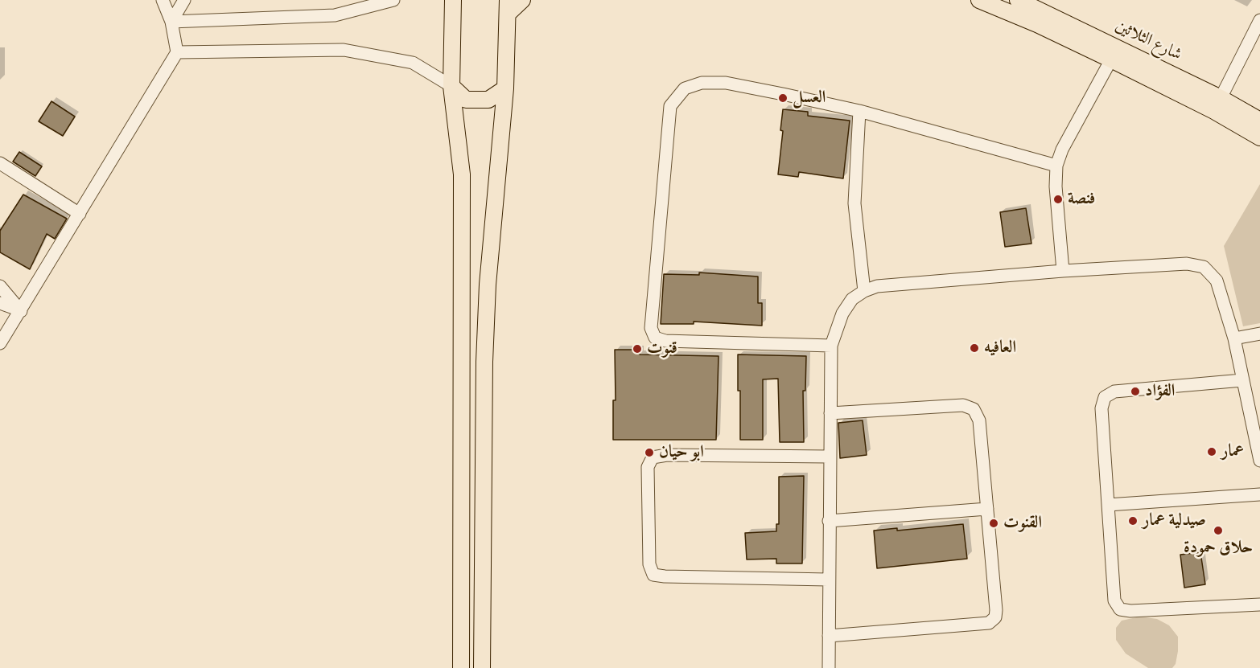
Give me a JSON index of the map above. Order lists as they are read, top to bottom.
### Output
{
  "streets": {
    "main road": ["شارع الثلاثين"]
  },
  "places": [
    "العسل",
    "فنصة",
    "العافيه",
    "قنوت",
    "الفؤاد",
    "عمار",
    "ابو حيان",
    "صيدلية عمار",
    "القنوت",
    "حلاق حمودة"
  ]
}
